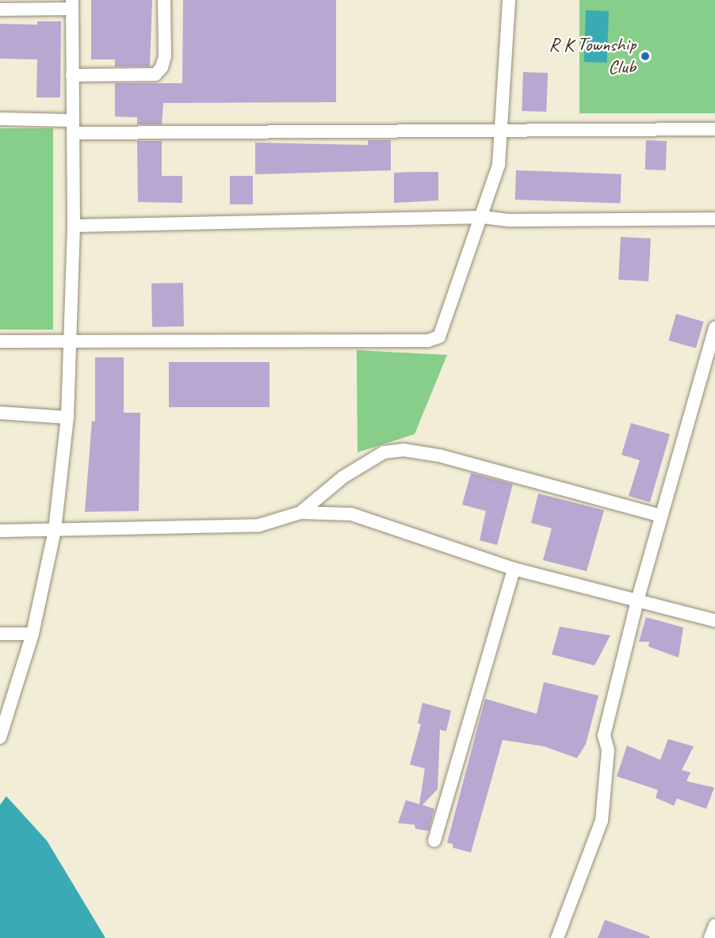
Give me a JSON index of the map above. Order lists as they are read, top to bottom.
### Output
{
  "places": ["R K Township Club"]
}
